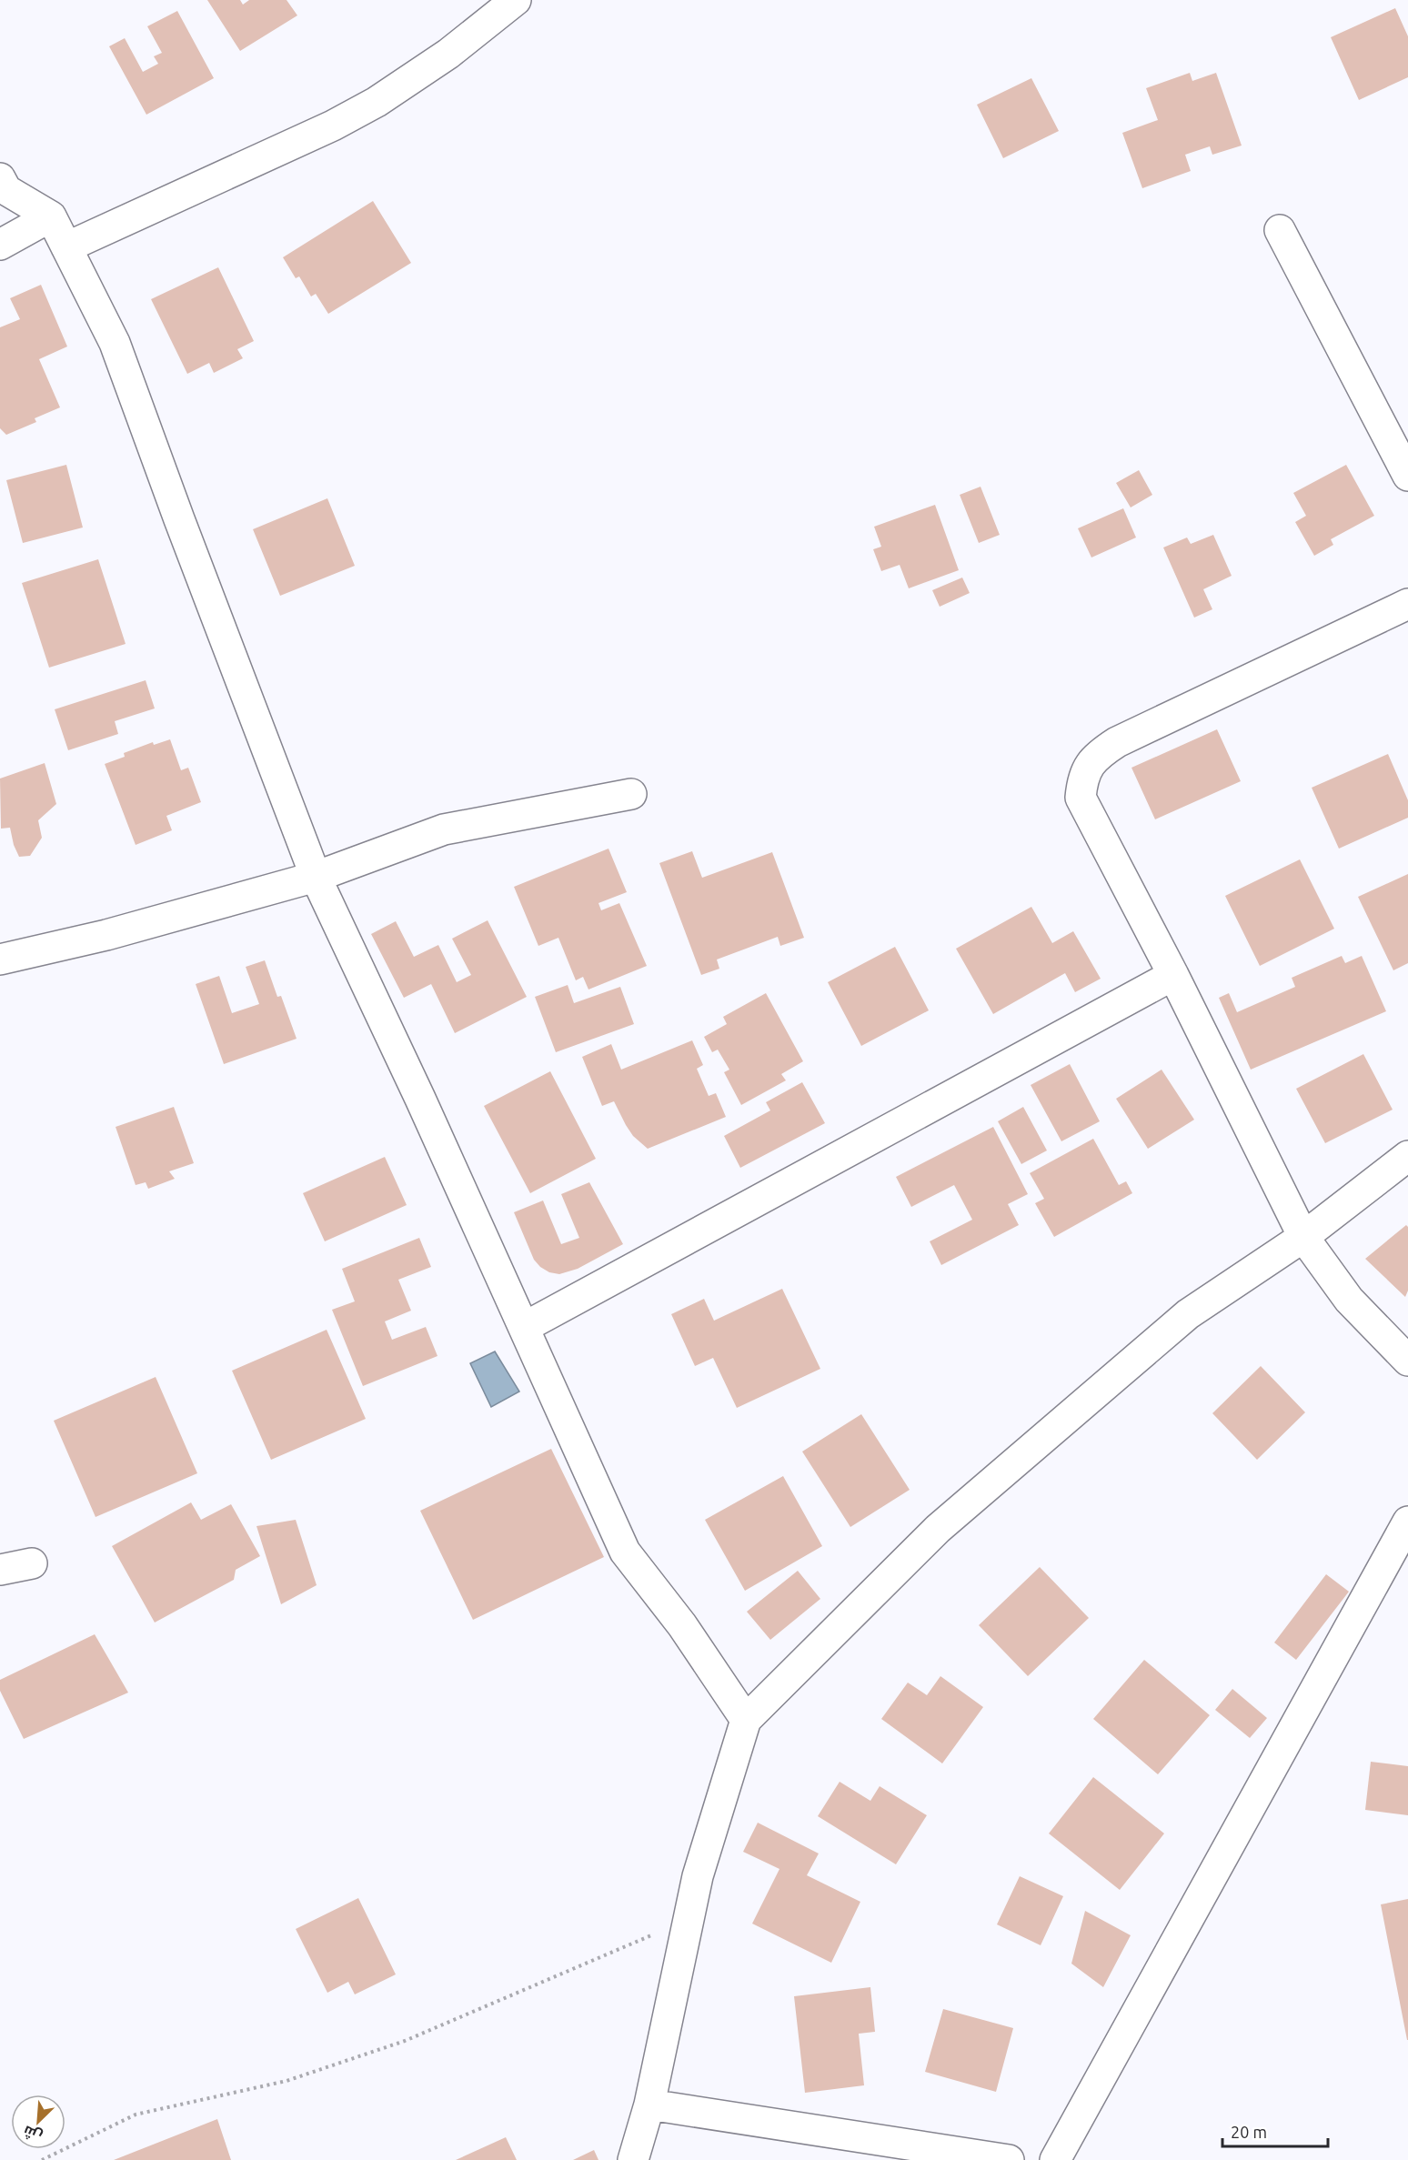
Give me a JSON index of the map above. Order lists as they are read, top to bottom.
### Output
{
  "scale_bar": "20 m",
  "north": "bottom left"
}
